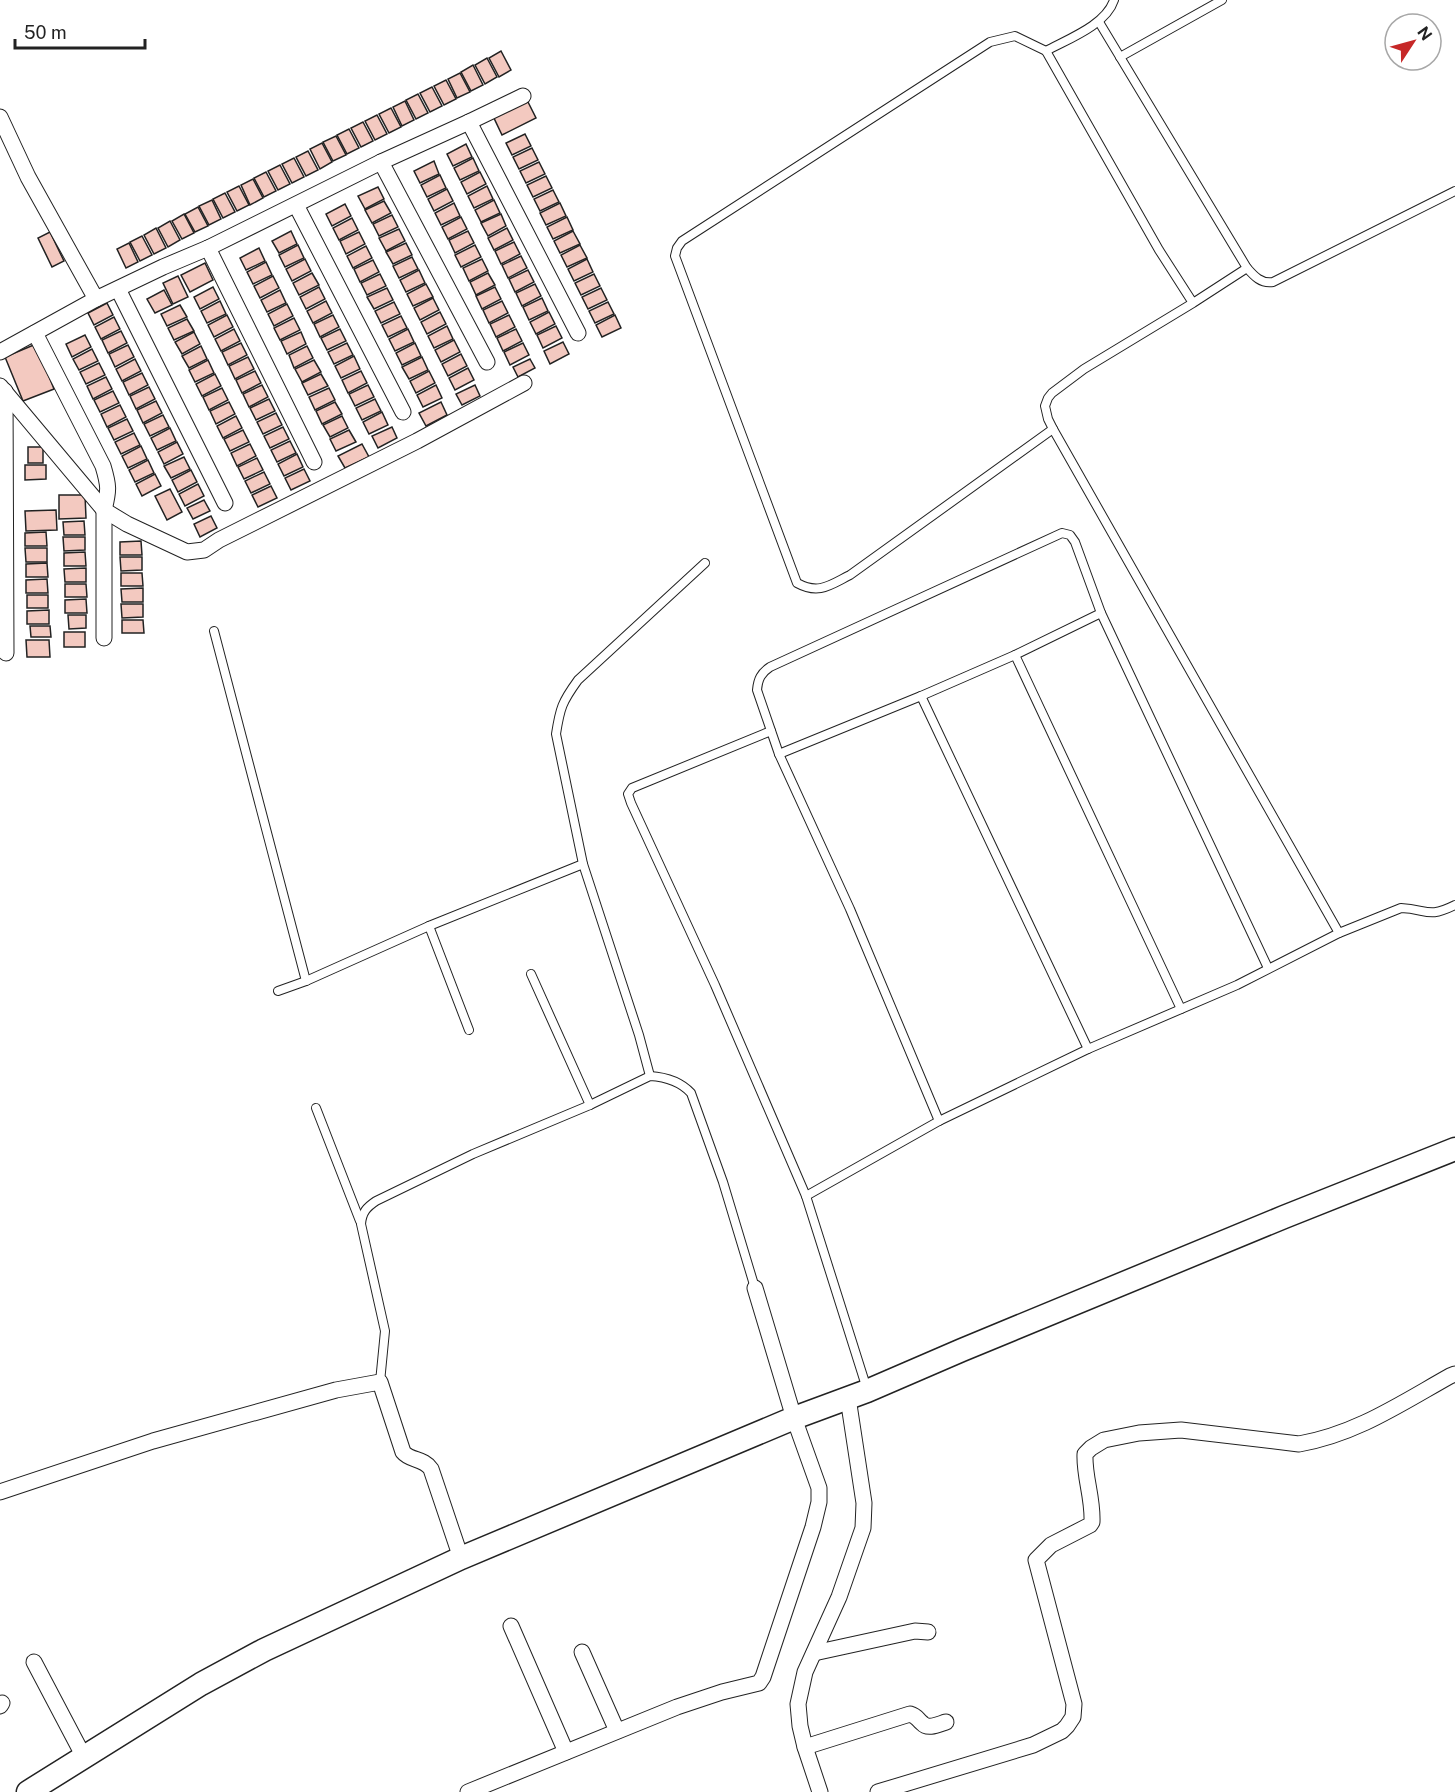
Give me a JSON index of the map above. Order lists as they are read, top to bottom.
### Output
{
  "scale_bar": "50 m",
  "north": "top right"
}
